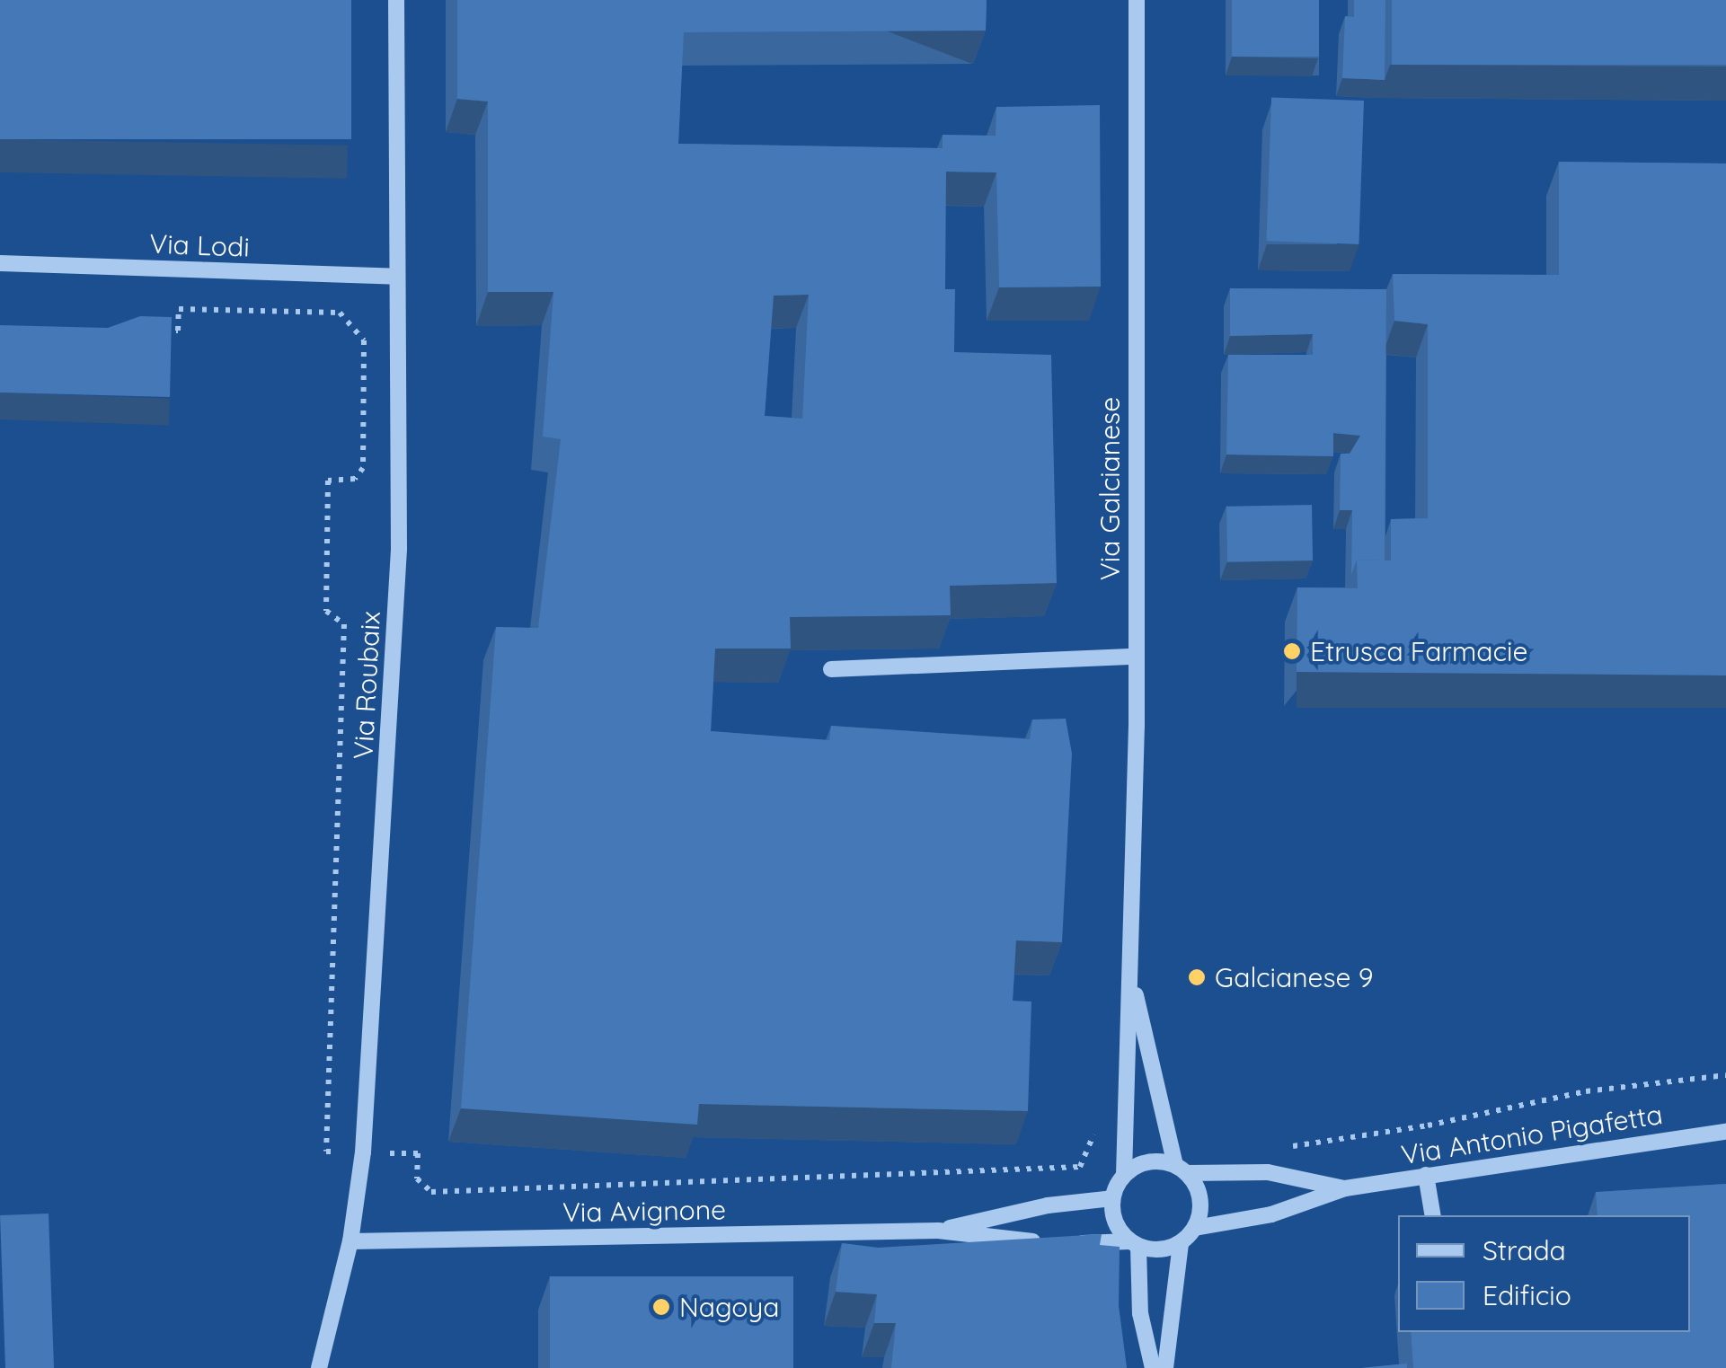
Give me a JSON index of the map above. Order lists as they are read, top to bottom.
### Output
{
  "streets": {
    "street": [
      "Via Lodi",
      "Via Galcianese",
      "Via Roubaix",
      "Via Antonio Pigafetta",
      "Via Avignone"
    ]
  },
  "crossings": [
    ["Via Lodi", "Via Roubaix"],
    ["Via Galcianese", "Via Antonio Pigafetta"],
    ["Via Galcianese", "Via Avignone"],
    ["Via Roubaix", "Via Avignone"],
    ["Via Antonio Pigafetta", "Via Avignone"]
  ],
  "places": ["Etrusca Farmacie", "Galcianese 9", "Nagoya"],
  "legend": ["Strada", "Edificio"]
}
